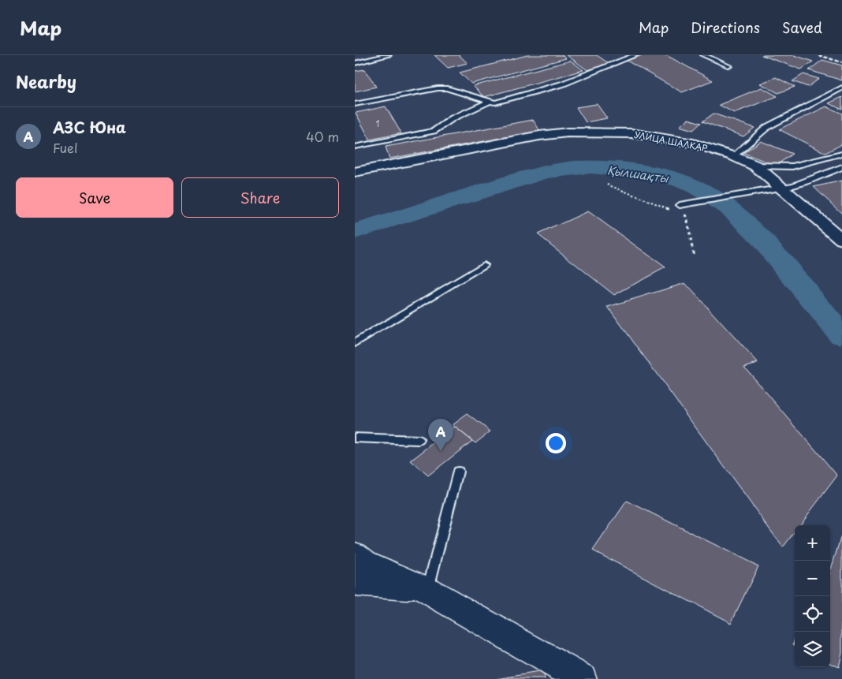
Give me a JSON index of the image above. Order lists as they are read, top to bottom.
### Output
{
  "streets": {
    "street": ["УЛИЦА ШАЛКАР"]
  },
  "water": ["Қылшақты"],
  "house_numbers": ["1"],
  "page": {
    "header": "Map",
    "nav": ["Map", "Directions", "Saved"],
    "heading": "Nearby",
    "list": [
      {
        "mark": "A",
        "name": "АЗС Юна",
        "note": "Fuel",
        "value": "40 m"
      }
    ],
    "buttons": ["Save", "Share"],
    "pins": "A",
    "map_buttons": ["+", "−"]
  }
}
